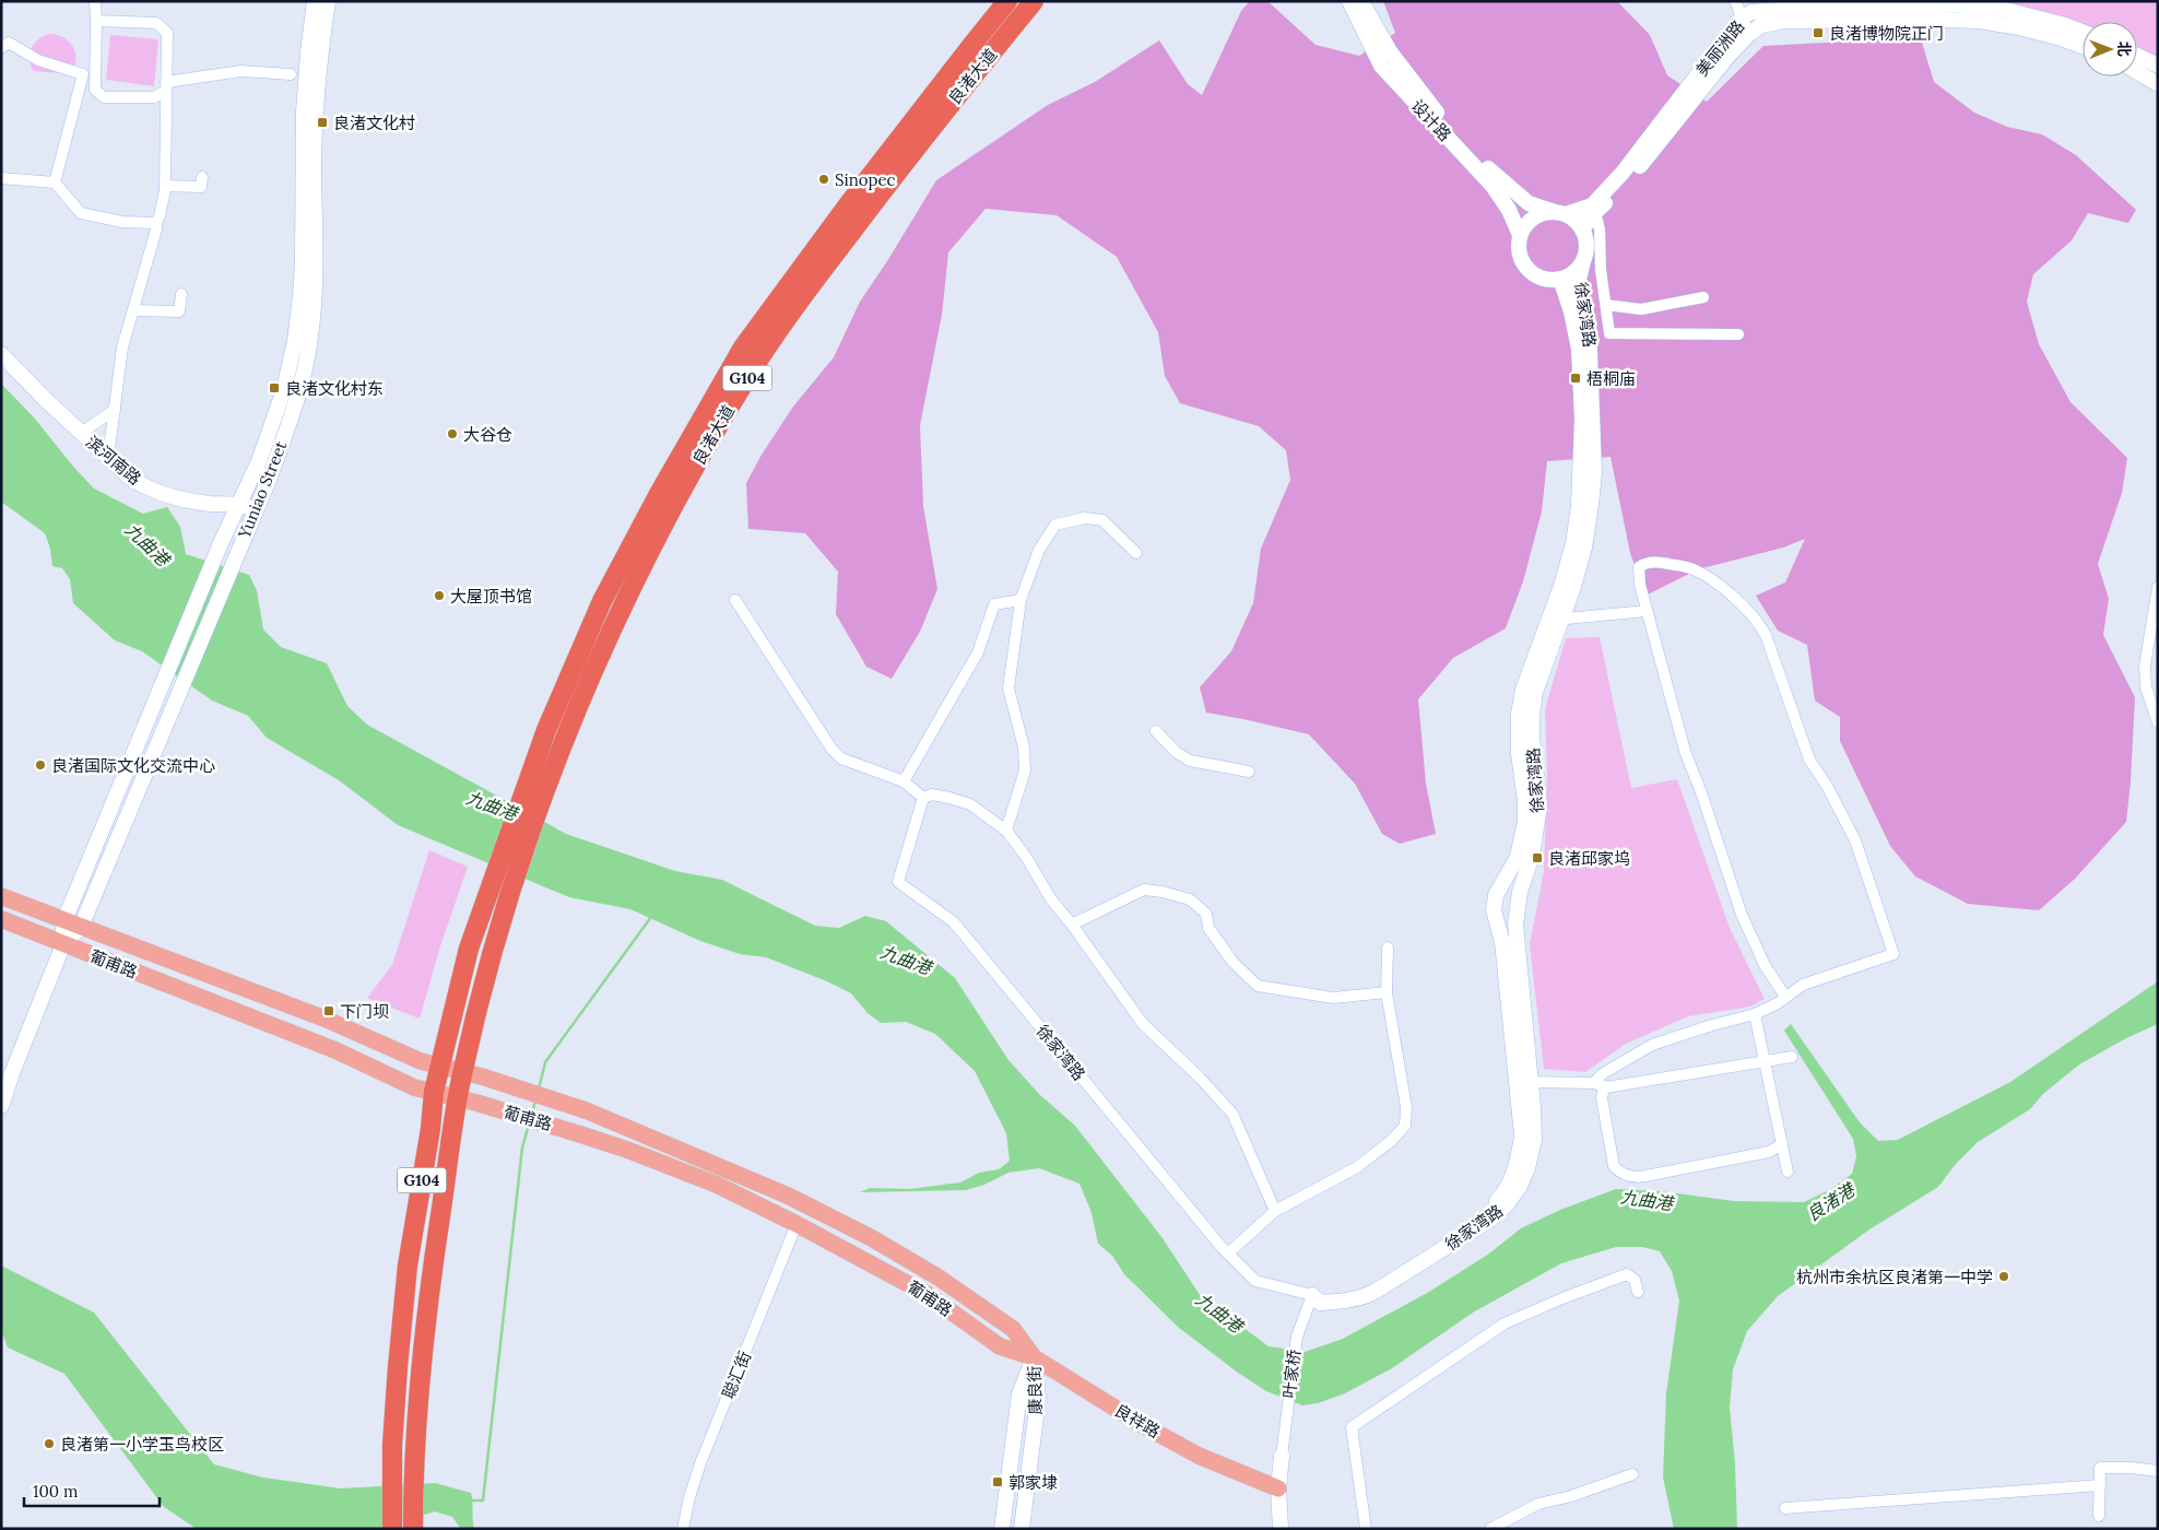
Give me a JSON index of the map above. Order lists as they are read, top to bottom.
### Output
{
  "streets": {
    "highway": ["良渚大道", "G104"],
    "main road": ["葡甫路", "良祥路"],
    "street": [
      "美丽洲路",
      "设计路",
      "徐家湾路",
      "滨河南路",
      "Yuniao Street",
      "叶家桥",
      "聪汇街",
      "康良街"
    ]
  },
  "crossings": [
    ["美丽洲路", "设计路"],
    ["美丽洲路", "徐家湾路"],
    ["良渚大道", "G104"],
    ["良渚大道", "葡甫路"],
    ["设计路", "徐家湾路"],
    ["徐家湾路", "叶家桥"],
    ["G104", "葡甫路"],
    ["滨河南路", "Yuniao Street"],
    ["Yuniao Street", "葡甫路"],
    ["葡甫路", "聪汇街"],
    ["葡甫路", "康良街"],
    ["葡甫路", "良祥路"],
    ["康良街", "良祥路"]
  ],
  "water": ["九曲港", "良渚港"],
  "places": {
    "transit": [
      "良渚博物院正门",
      "良渚文化村",
      "梧桐庙",
      "良渚文化村东",
      "良渚邱家坞",
      "下门坝",
      "郭家埭"
    ],
    "other": [
      "Sinopec",
      "大谷仓",
      "大屋顶书馆",
      "良渚国际文化交流中心",
      "杭州市余杭区良渚第一中学",
      "良渚第一小学玉鸟校区"
    ]
  },
  "scale_bar": "100 m",
  "north": "right"
}
